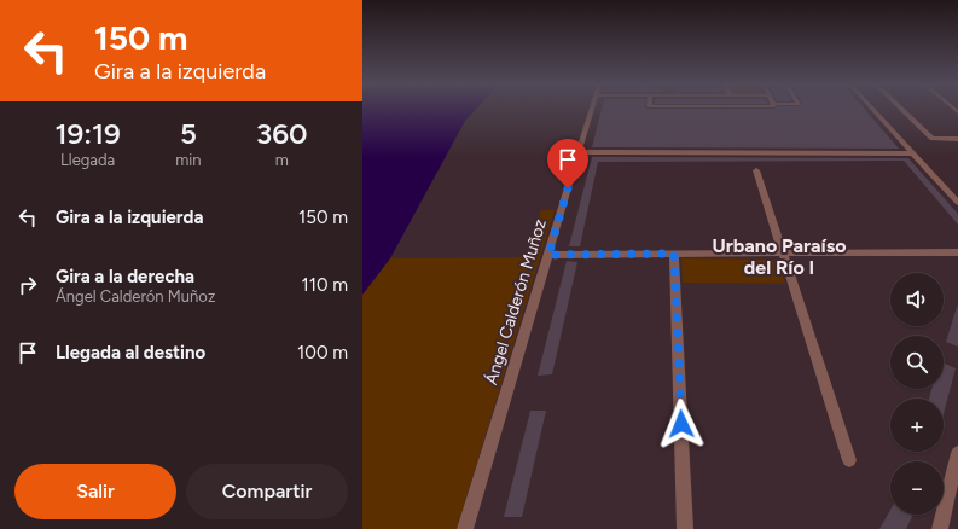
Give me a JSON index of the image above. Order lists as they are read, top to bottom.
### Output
{
  "streets": {
    "street": ["Ángel Calderón Muñoz"]
  },
  "districts": ["Urbano Paraíso del Río I"],
  "page": {
    "turn": ["150 m", "Gira a la izquierda"],
    "eta": [
      "19:19",
      "Llegada",
      "5",
      "min",
      "360",
      "m"
    ],
    "list": [
      {
        "name": "Gira a la izquierda",
        "value": "150 m"
      },
      {
        "name": "Gira a la derecha",
        "note": "Ángel Calderón Muñoz",
        "value": "110 m"
      },
      {
        "name": "Llegada al destino",
        "value": "100 m"
      }
    ],
    "map_buttons": ["+", "−"],
    "buttons": ["Salir", "Compartir"]
  }
}
